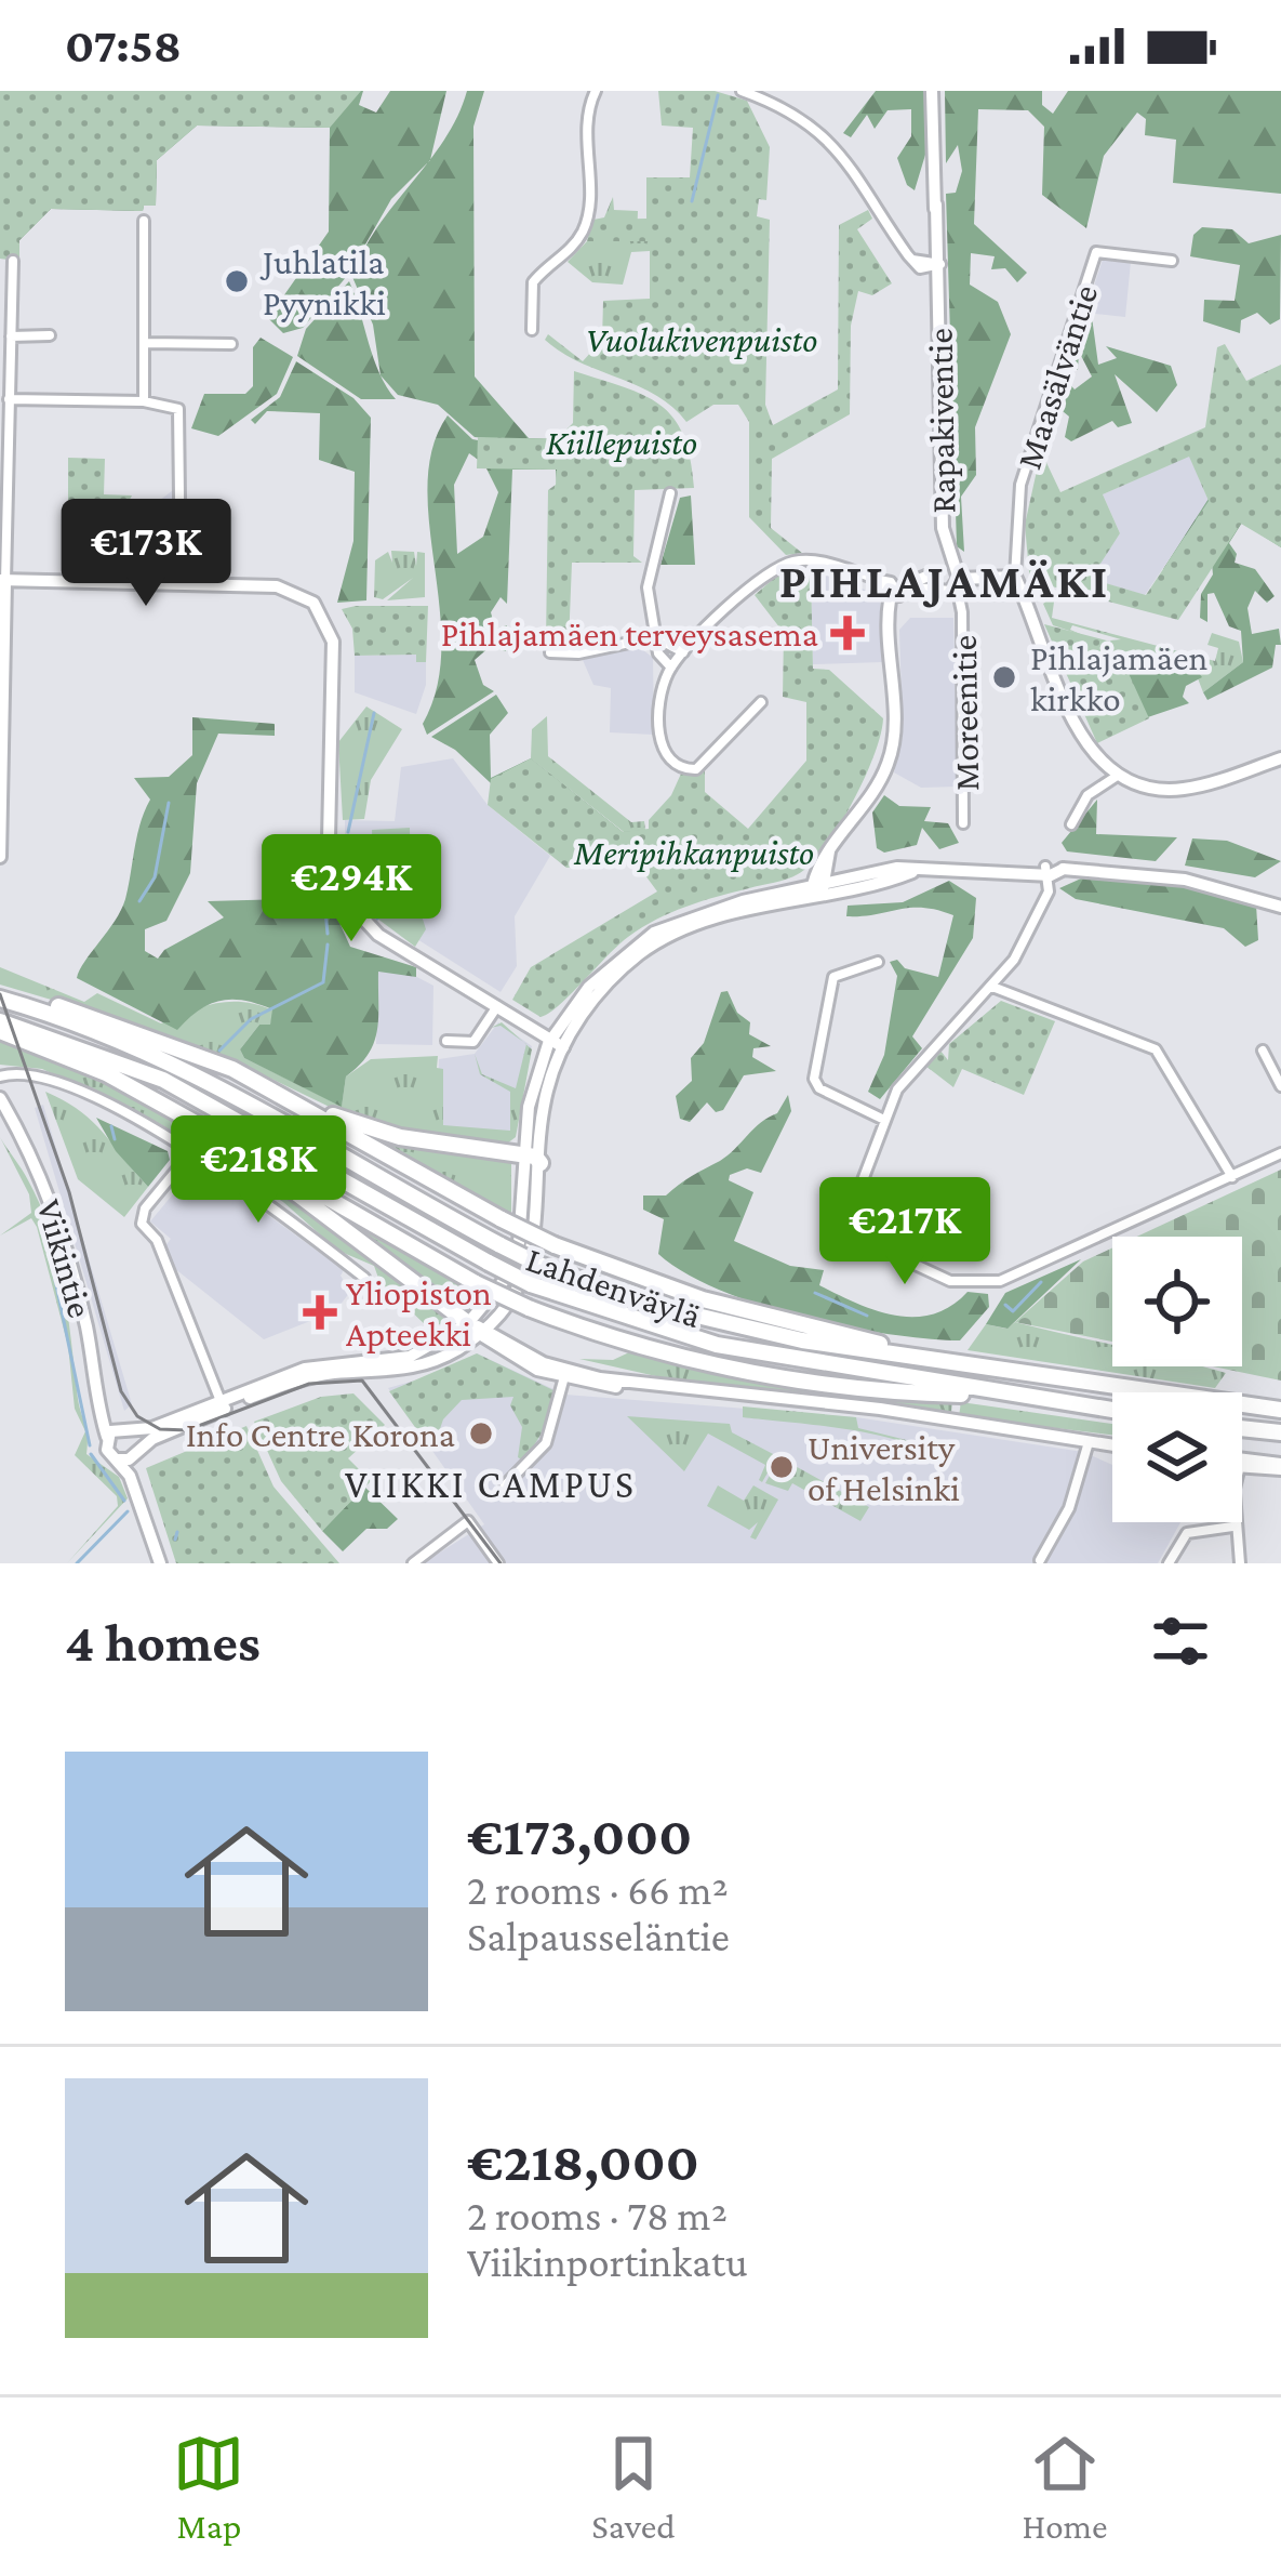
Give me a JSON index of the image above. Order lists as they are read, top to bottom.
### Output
{
  "streets": {
    "highway": ["Lahdenväylä"],
    "main road": ["Rapakiventie", "Viikintie"],
    "street": ["Maasälväntie", "Moreenitie"]
  },
  "crossings": [
    ["Rapakiventie", "Moreenitie"]
  ],
  "districts": ["PIHLAJAMÄKI", "VIIKKI CAMPUS"],
  "parks": ["Vuolukivenpuisto", "Kiillepuisto", "Meripihkanpuisto"],
  "places": {
    "other": [
      "Juhlatila Pyynikki",
      "Pihlajamäen kirkko",
      "Info Centre Korona",
      "University of Helsinki"
    ],
    "health": ["Pihlajamäen terveysasema", "Yliopiston Apteekki"]
  },
  "page": {
    "status": "07:58",
    "price": [
      "€173K",
      "€294K",
      "€218K",
      "€217K"
    ],
    "heading": "4 homes",
    "list": [
      {
        "name": "€173,000",
        "note": "2 rooms · 66 m² · Salpausseläntie"
      },
      {
        "name": "€218,000",
        "note": "2 rooms · 78 m² · Viikinportinkatu"
      }
    ],
    "tabs": ["Map", "Saved", "Home"]
  }
}
